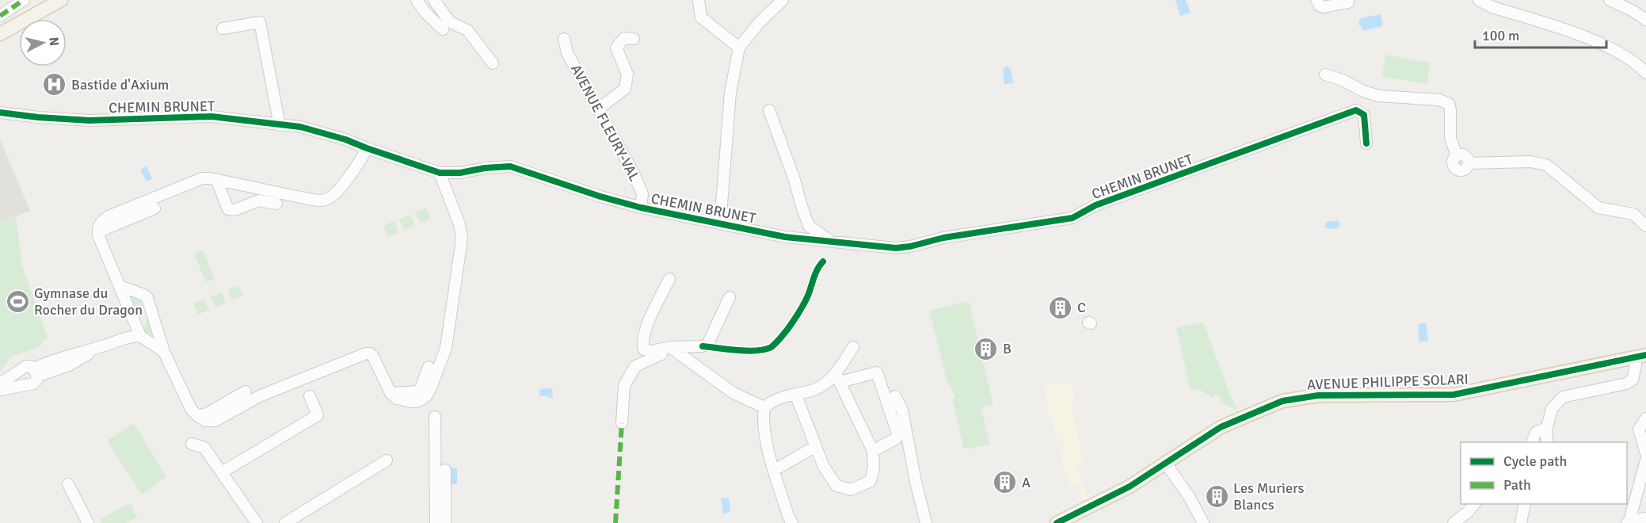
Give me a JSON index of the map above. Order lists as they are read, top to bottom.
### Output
{
  "streets": {
    "main road": ["AVENUE PHILIPPE SOLARI"],
    "street": ["CHEMIN BRUNET", "AVENUE FLEURY-VAL"]
  },
  "crossings": [
    ["CHEMIN BRUNET", "AVENUE FLEURY-VAL"]
  ],
  "places": {
    "hospital": ["Bastide d'Axium"],
    "sports": ["Gymnase du Rocher du Dragon"],
    "building": [
      "C",
      "B",
      "A",
      "Les Muriers Blancs"
    ]
  },
  "legend": ["Cycle path", "Path"],
  "scale_bar": "100 m",
  "north": "right"
}
